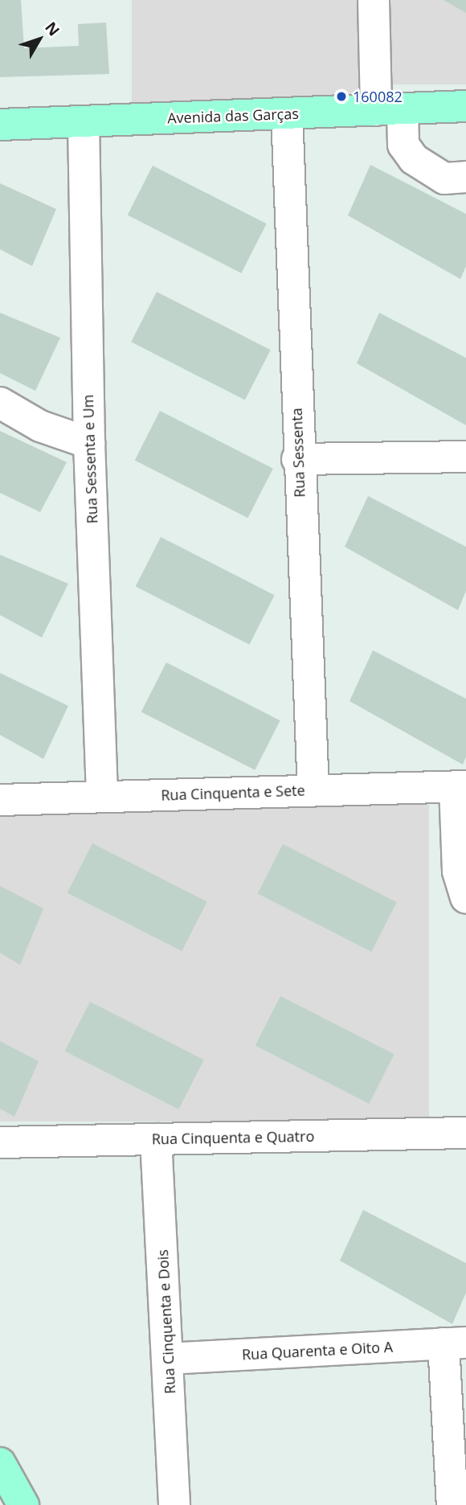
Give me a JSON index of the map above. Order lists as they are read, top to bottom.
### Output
{
  "streets": {
    "main road": ["Avenida das Garças"],
    "street": [
      "Rua Sessenta",
      "Rua Sessenta e Um",
      "Rua Cinquenta e Sete",
      "Rua Cinquenta e Quatro",
      "Rua Cinquenta e Dois",
      "Rua Quarenta e Oito A"
    ]
  },
  "crossings": [
    ["Avenida das Garças", "Rua Sessenta"],
    ["Avenida das Garças", "Rua Sessenta e Um"],
    ["Rua Sessenta", "Rua Cinquenta e Sete"],
    ["Rua Sessenta e Um", "Rua Cinquenta e Sete"],
    ["Rua Cinquenta e Quatro", "Rua Cinquenta e Dois"],
    ["Rua Cinquenta e Dois", "Rua Quarenta e Oito A"]
  ],
  "places": ["160082"],
  "north": "top right"
}
